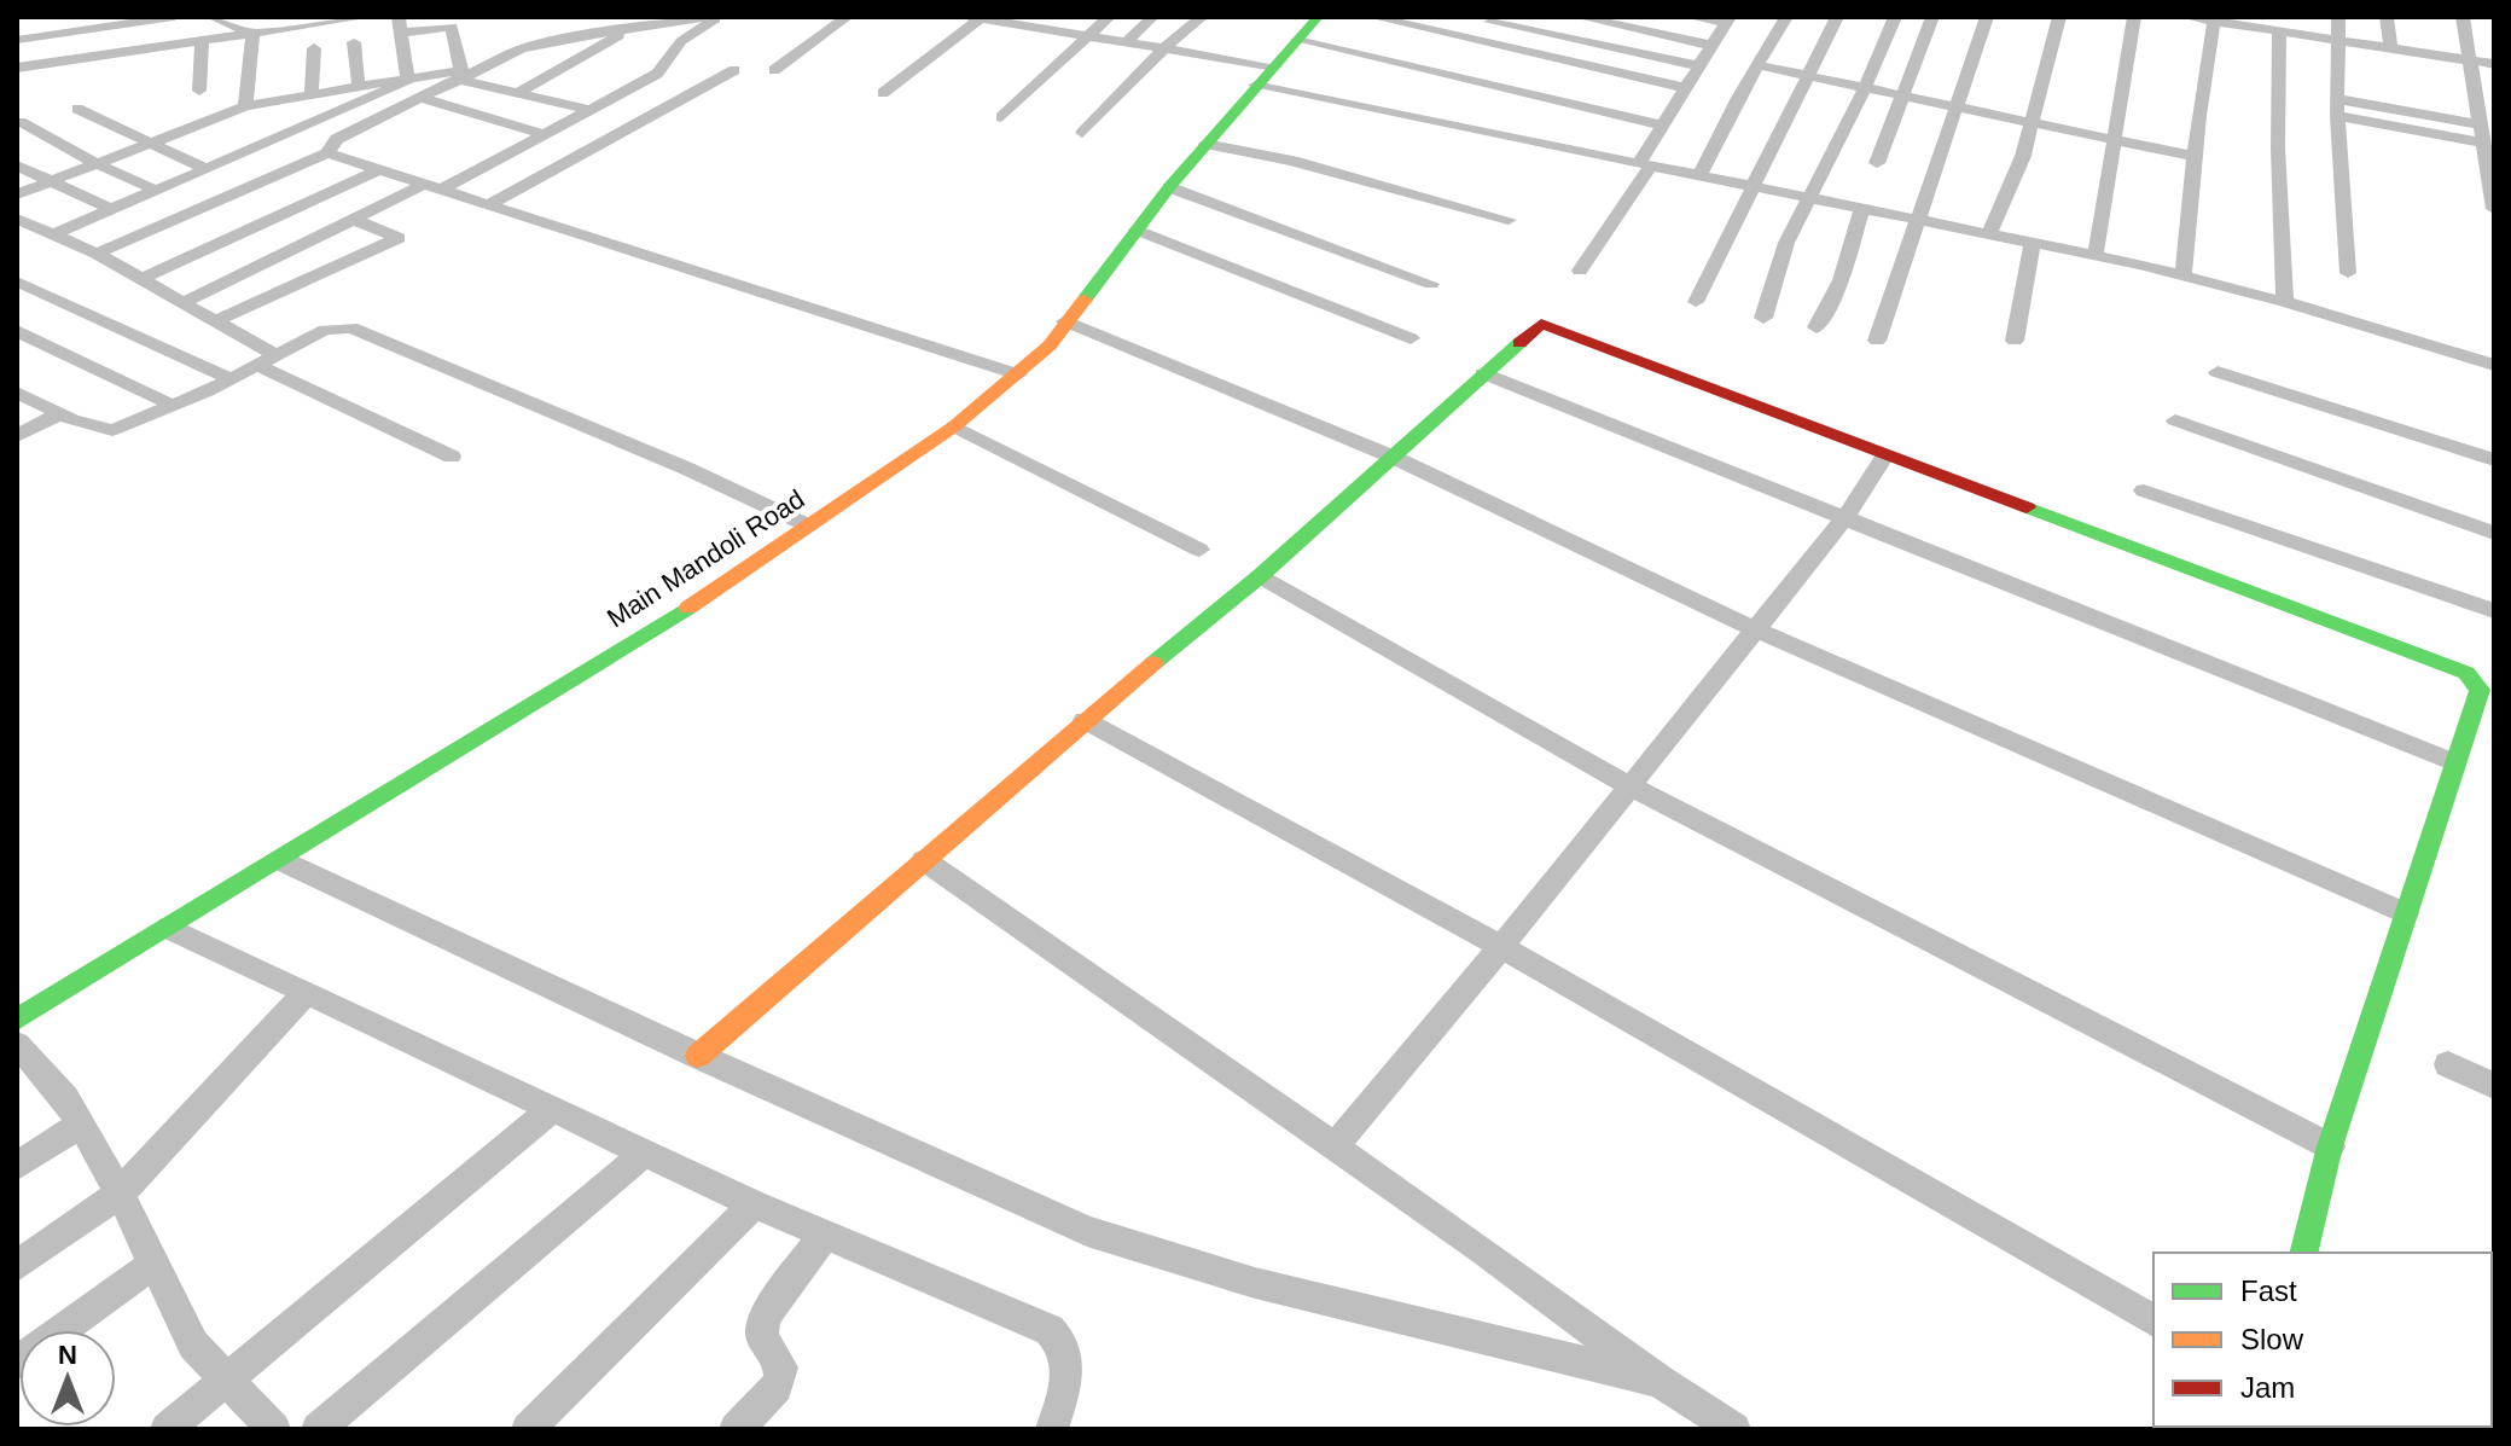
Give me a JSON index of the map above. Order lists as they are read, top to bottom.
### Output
{
  "streets": {
    "street": ["Main Mandoli Road"]
  },
  "legend": ["Fast", "Slow", "Jam"],
  "north": "top"
}
